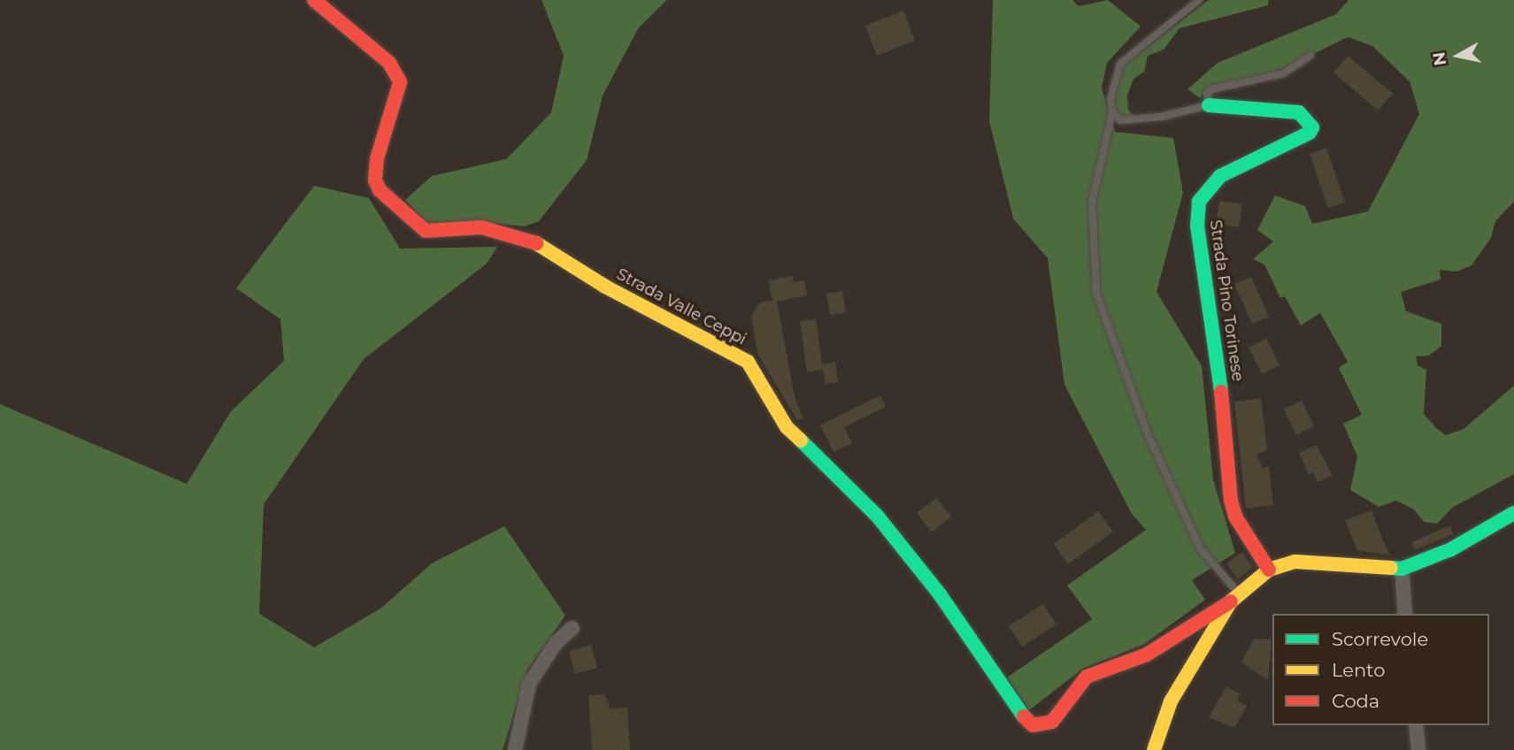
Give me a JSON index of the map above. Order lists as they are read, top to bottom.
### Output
{
  "streets": {
    "street": ["Strada Pino Torinese", "Strada Valle Ceppi"]
  },
  "legend": ["Scorrevole", "Lento", "Coda"],
  "north": "left"
}
